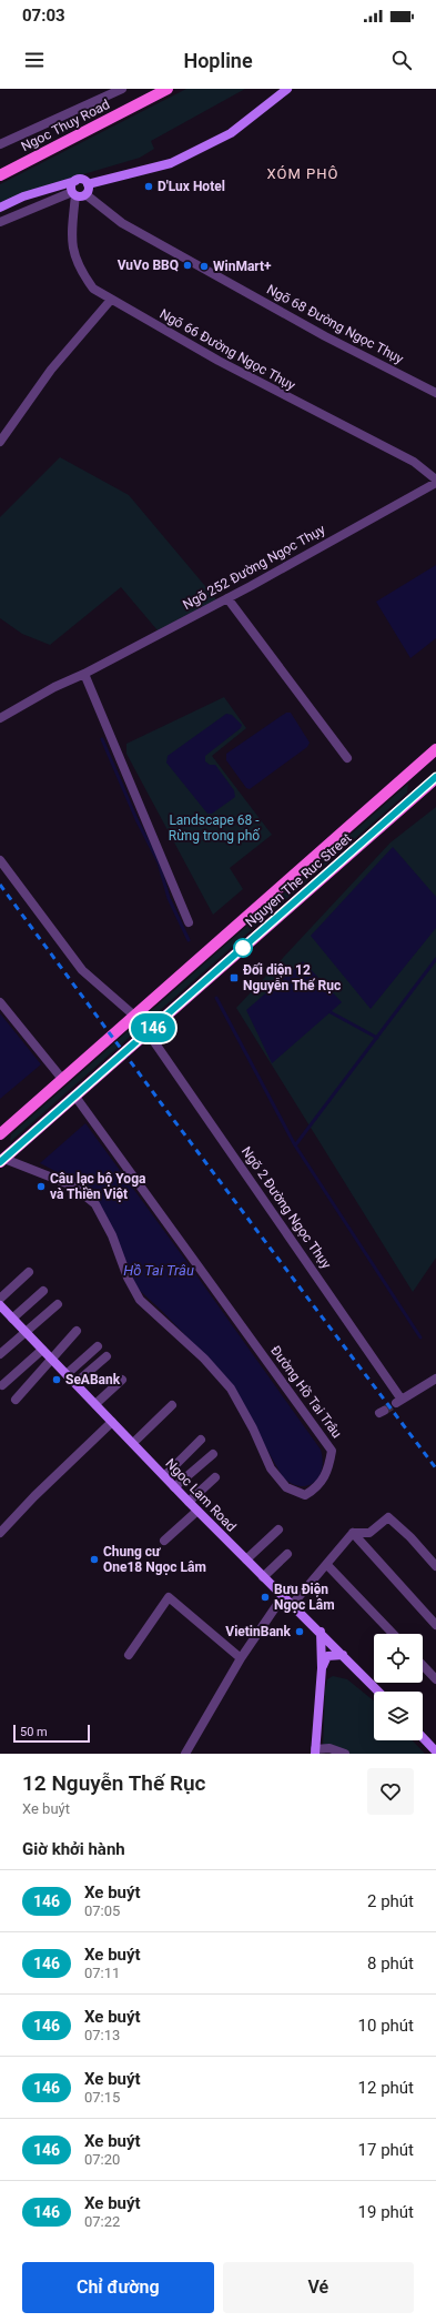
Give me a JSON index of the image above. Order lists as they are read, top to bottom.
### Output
{
  "streets": {
    "main road": ["Ngoc Thuy Road", "Nguyen The Ruc Street", "Ngoc Lam Road"],
    "street": [
      "Ngõ 68 Đường Ngọc Thụy",
      "Ngõ 66 Đường Ngọc Thụy",
      "Ngõ 252 Đường Ngọc Thụy",
      "Ngõ 2 Đường Ngọc Thụy",
      "Đường Hồ Tai Trâu"
    ]
  },
  "crossings": [
    ["Ngõ 68 Đường Ngọc Thụy", "Ngõ 66 Đường Ngọc Thụy"],
    ["Ngõ 66 Đường Ngọc Thụy", "Ngõ 252 Đường Ngọc Thụy"],
    ["Nguyen The Ruc Street", "Ngõ 2 Đường Ngọc Thụy"],
    ["Nguyen The Ruc Street", "Đường Hồ Tai Trâu"]
  ],
  "districts": ["XÓM PHÔ"],
  "water": ["Hồ Tai Trâu"],
  "parks": ["Landscape 68 - Rừng trong phố"],
  "places": {
    "other": [
      "D'Lux Hotel",
      "VuVo BBQ",
      "WinMart+",
      "Câu lạc bộ Yoga và Thiền Việt",
      "SeABank",
      "Chung cư One18 Ngọc Lâm",
      "Bưu Điện Ngọc Lâm",
      "VietinBank"
    ],
    "transit": ["Đối diện 12 Nguyễn Thế Rục"]
  },
  "lines": ["bus line 146"],
  "scale_bar": "50 m",
  "page": {
    "status": "07:03",
    "header": "Hopline",
    "on_map": "146",
    "scale": "50 m",
    "heading": [
      ["12 Nguyễn Thế Rục", "Xe buýt"],
      "Giờ khởi hành"
    ],
    "list": [
      {
        "mark": "146",
        "name": "Xe buýt",
        "note": "07:05",
        "value": "2 phút"
      },
      {
        "mark": "146",
        "name": "Xe buýt",
        "note": "07:11",
        "value": "8 phút"
      },
      {
        "mark": "146",
        "name": "Xe buýt",
        "note": "07:13",
        "value": "10 phút"
      },
      {
        "mark": "146",
        "name": "Xe buýt",
        "note": "07:15",
        "value": "12 phút"
      },
      {
        "mark": "146",
        "name": "Xe buýt",
        "note": "07:20",
        "value": "17 phút"
      },
      {
        "mark": "146",
        "name": "Xe buýt",
        "note": "07:22",
        "value": "19 phút"
      }
    ],
    "buttons": ["Chỉ đường", "Vé"]
  }
}
